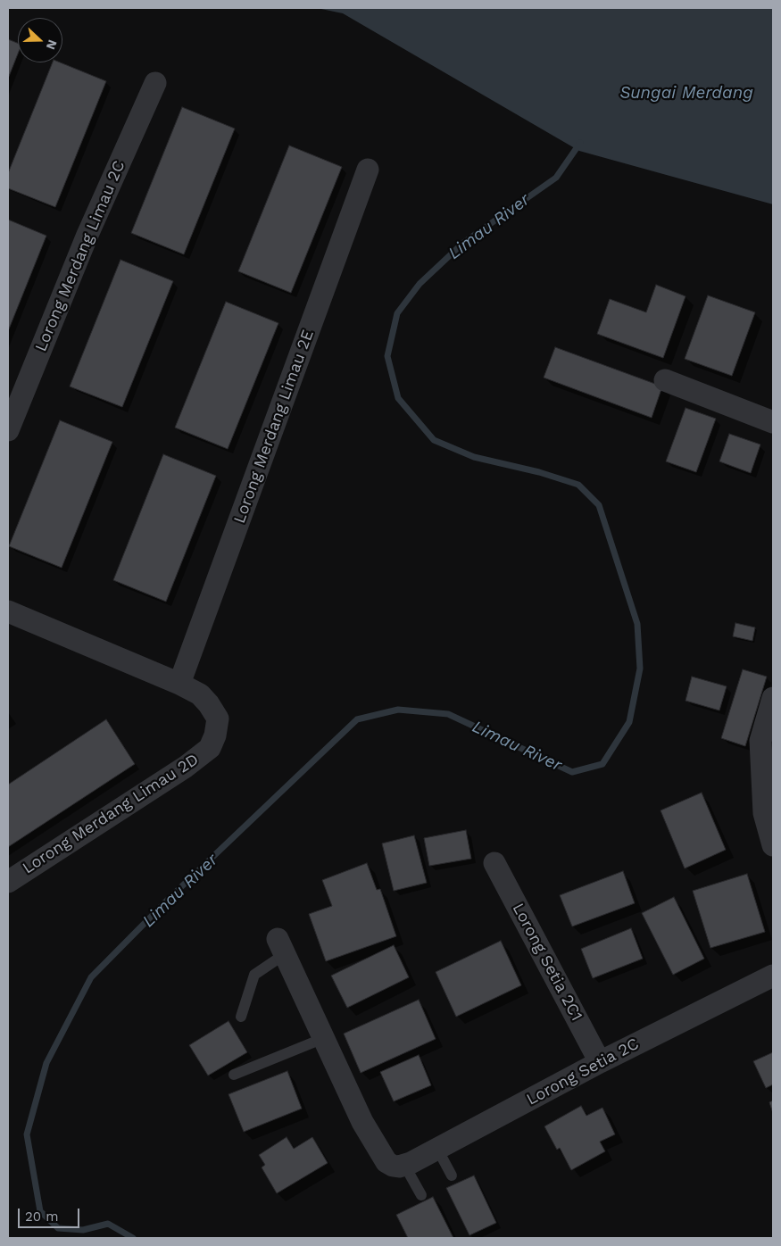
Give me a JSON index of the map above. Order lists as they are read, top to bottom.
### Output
{
  "streets": {
    "street": [
      "Lorong Merdang Limau 2C",
      "Lorong Merdang Limau 2E",
      "Lorong Merdang Limau 2D",
      "Lorong Setia 2C1",
      "Lorong Setia 2C"
    ]
  },
  "crossings": [
    ["Lorong Merdang Limau 2E", "Lorong Merdang Limau 2D"],
    ["Lorong Setia 2C1", "Lorong Setia 2C"]
  ],
  "water": ["Sungai Merdang", "Limau River"],
  "scale_bar": "20 m",
  "north": "right"
}
